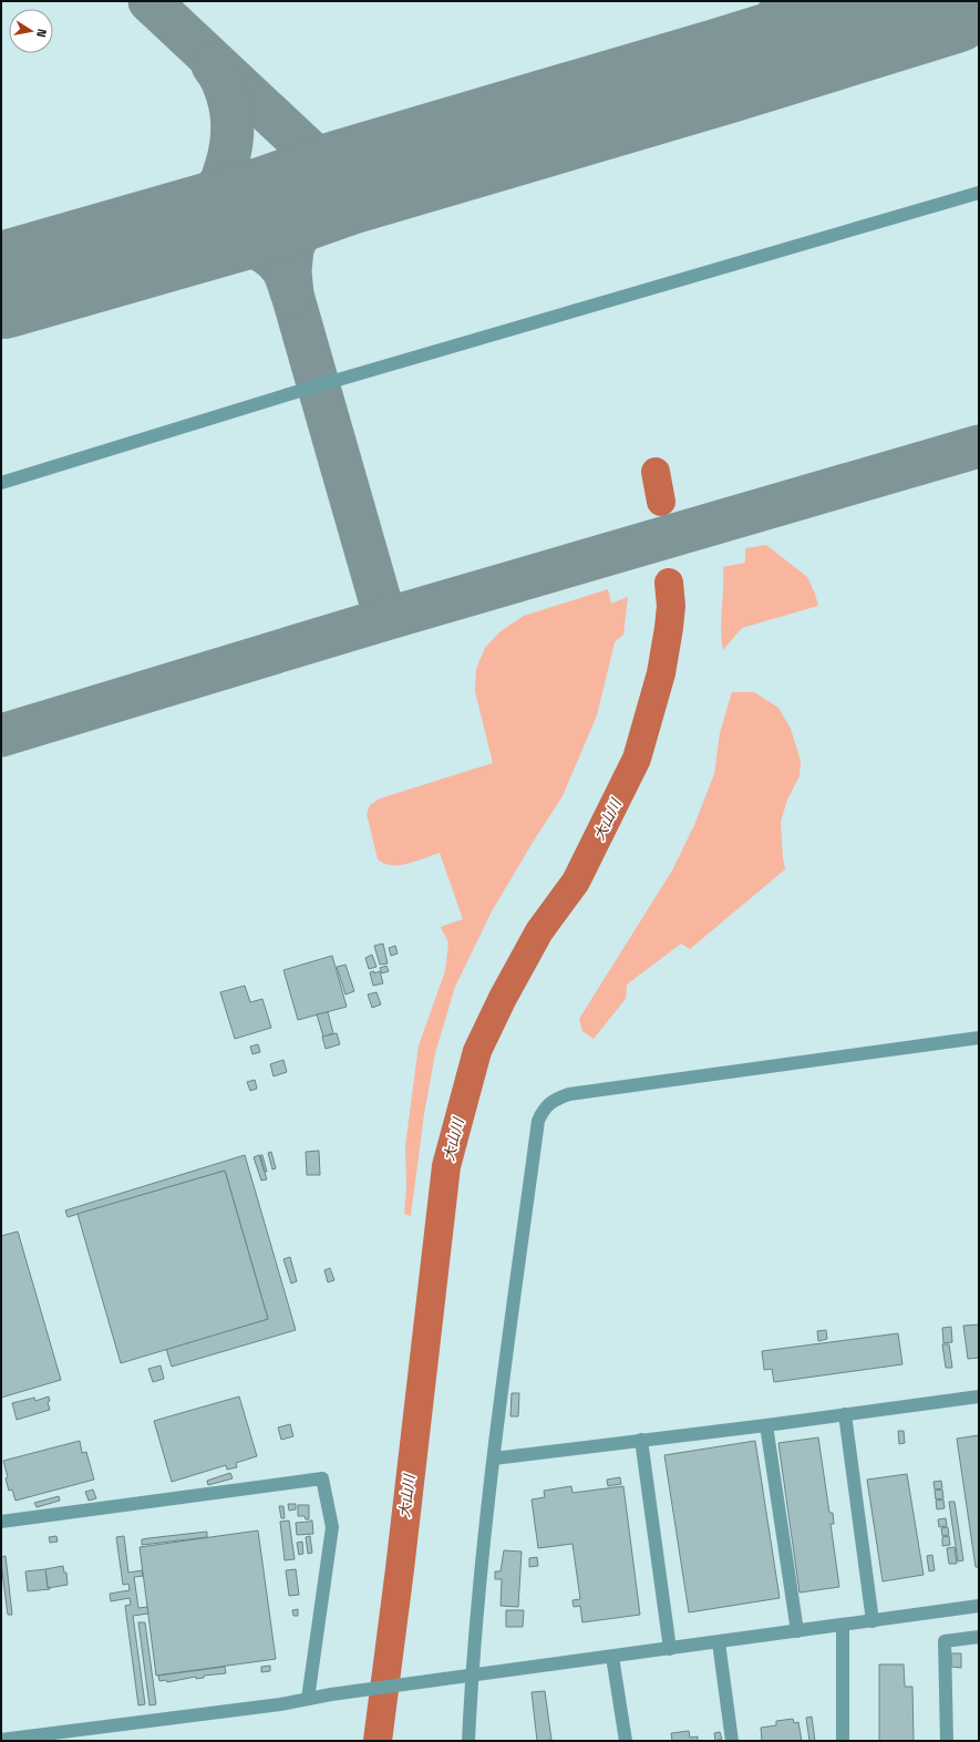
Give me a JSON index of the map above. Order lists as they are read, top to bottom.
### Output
{
  "water": ["大山川"],
  "north": "right"
}
